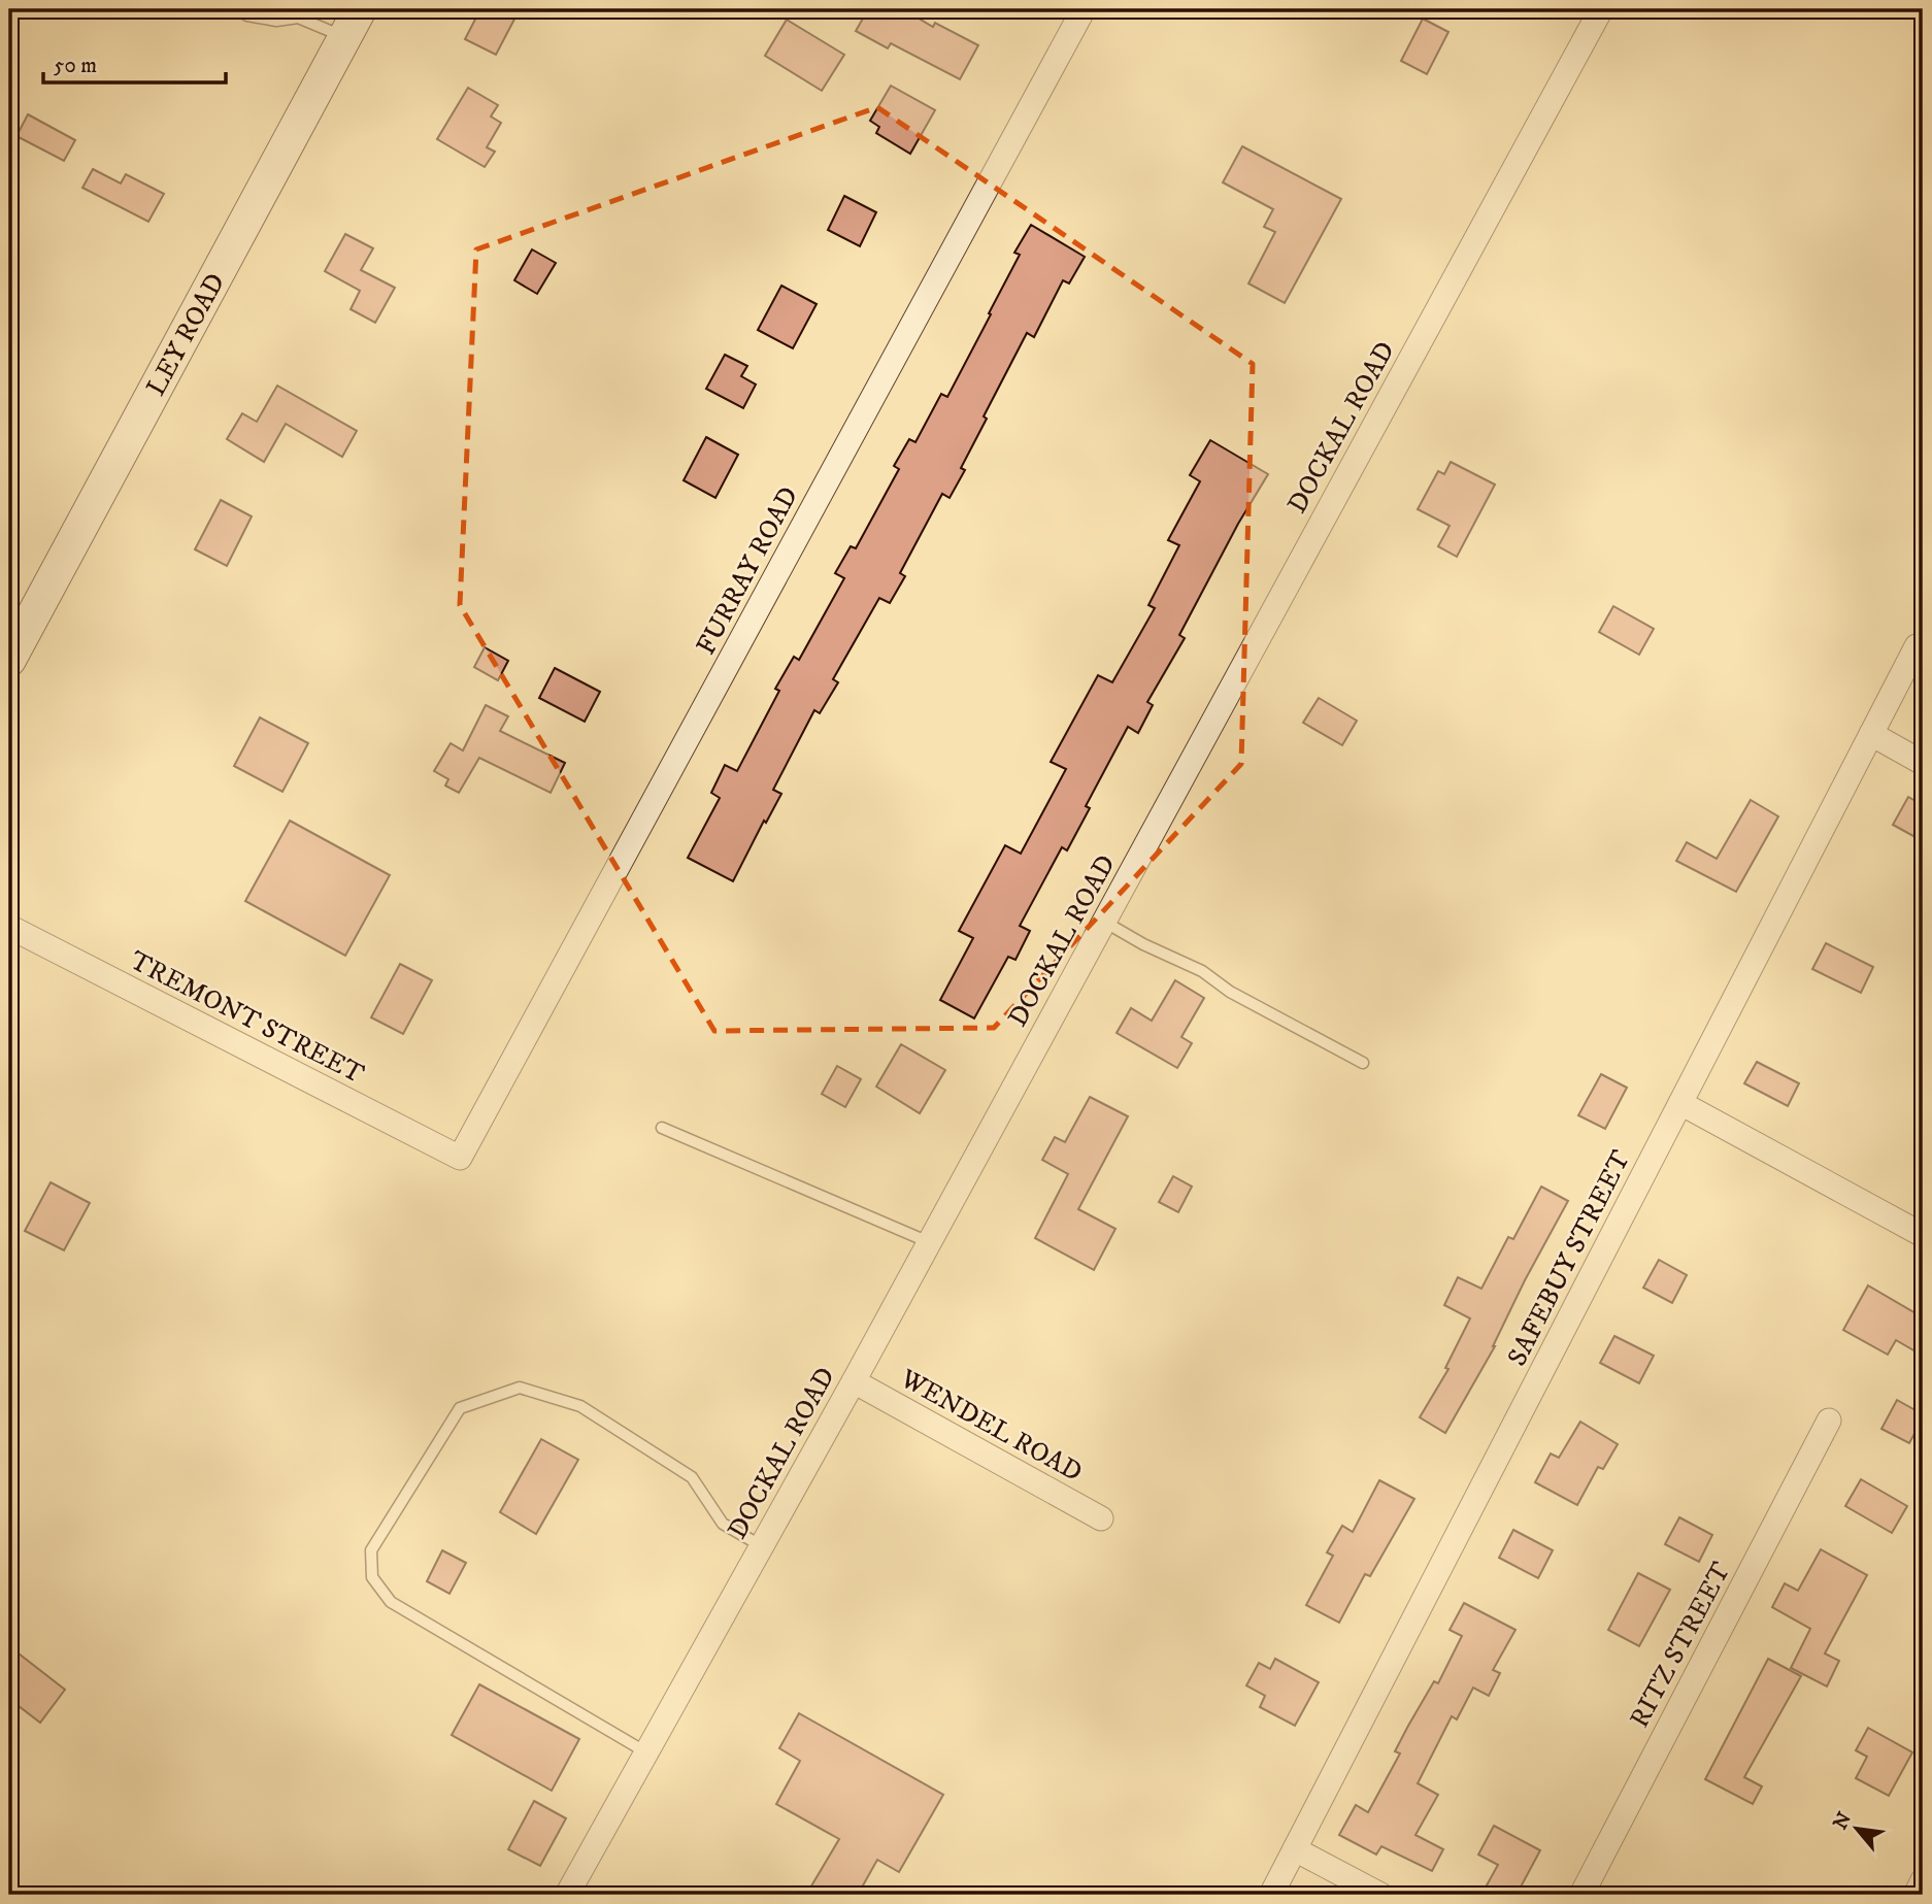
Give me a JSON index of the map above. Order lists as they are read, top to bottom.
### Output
{
  "streets": {
    "main road": ["LEY ROAD"],
    "street": [
      "DOCKAL ROAD",
      "FURRAY ROAD",
      "TREMONT STREET",
      "SAFEBUY STREET",
      "WENDEL ROAD",
      "RITZ STREET"
    ]
  },
  "crossings": [
    ["DOCKAL ROAD", "WENDEL ROAD"],
    ["FURRAY ROAD", "TREMONT STREET"]
  ],
  "scale_bar": "50 m",
  "north": "top left"
}
